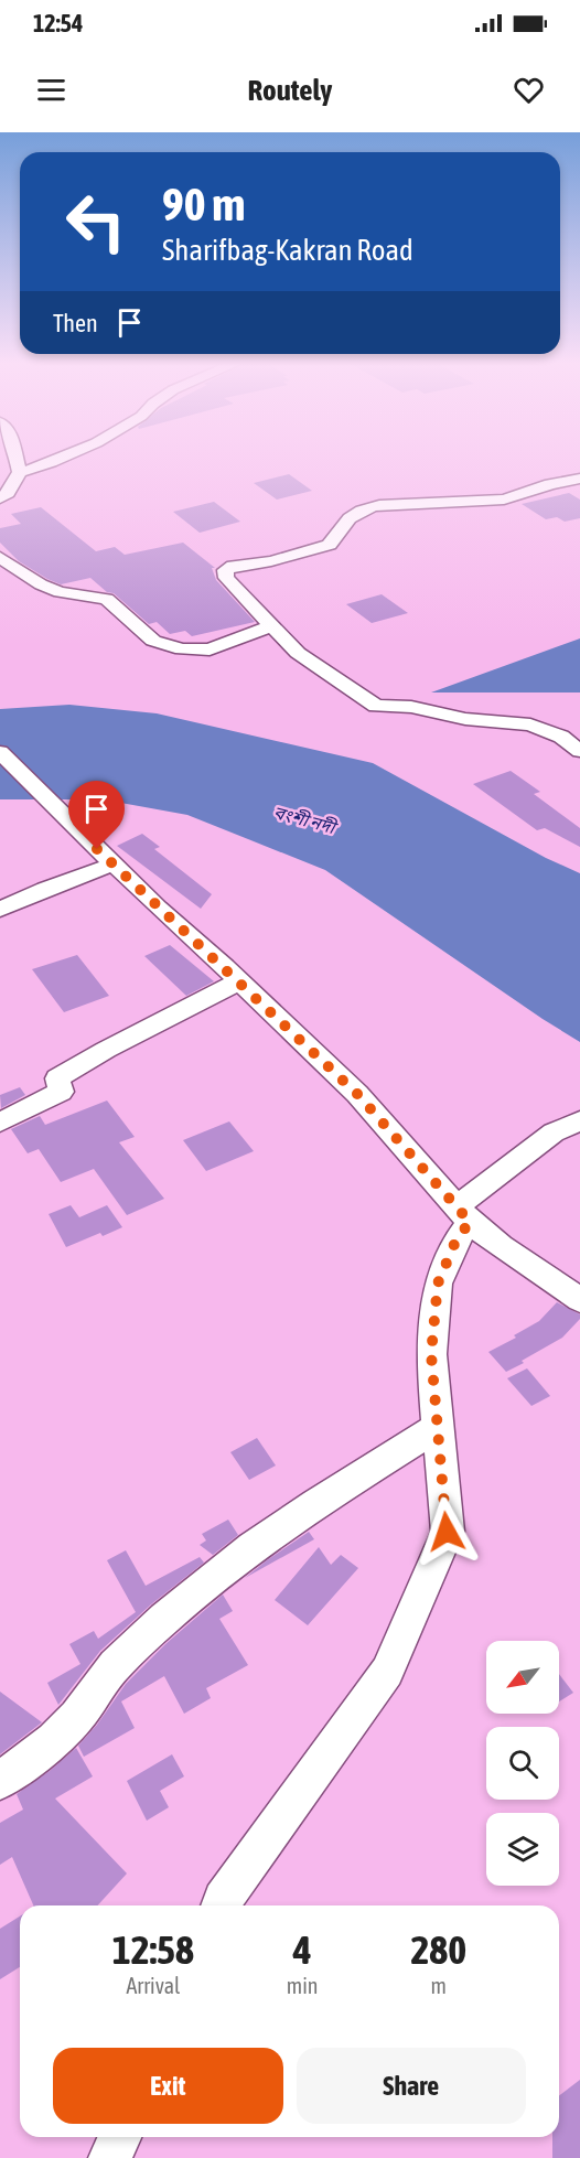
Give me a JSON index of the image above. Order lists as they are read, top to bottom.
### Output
{
  "water": ["বংশী নদী"],
  "north": "bottom left",
  "page": {
    "status": "12:54",
    "header": "Routely",
    "turn": ["90 m", "Sharifbag-Kakran Road"],
    "then": "Then",
    "eta": [
      "12:58",
      "Arrival",
      "4",
      "min",
      "280",
      "m"
    ],
    "buttons": ["Exit", "Share"]
  }
}
